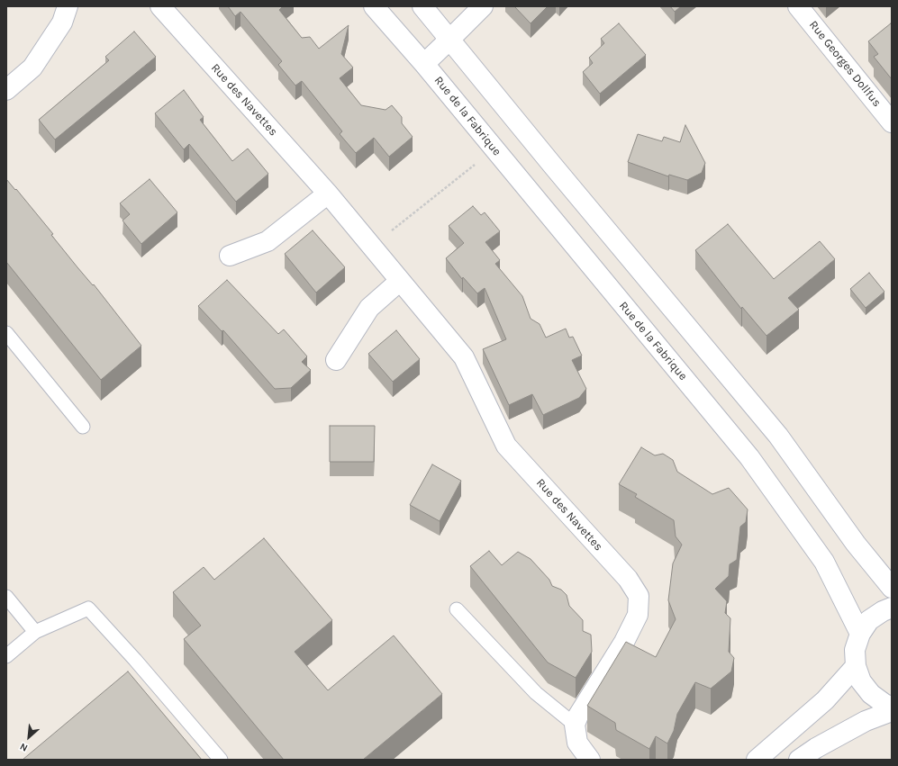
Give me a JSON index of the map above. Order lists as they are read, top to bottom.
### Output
{
  "streets": {
    "main road": ["Rue Georges Dollfus", "Rue des Navettes", "Rue de la Fabrique"]
  },
  "north": "bottom left"
}
